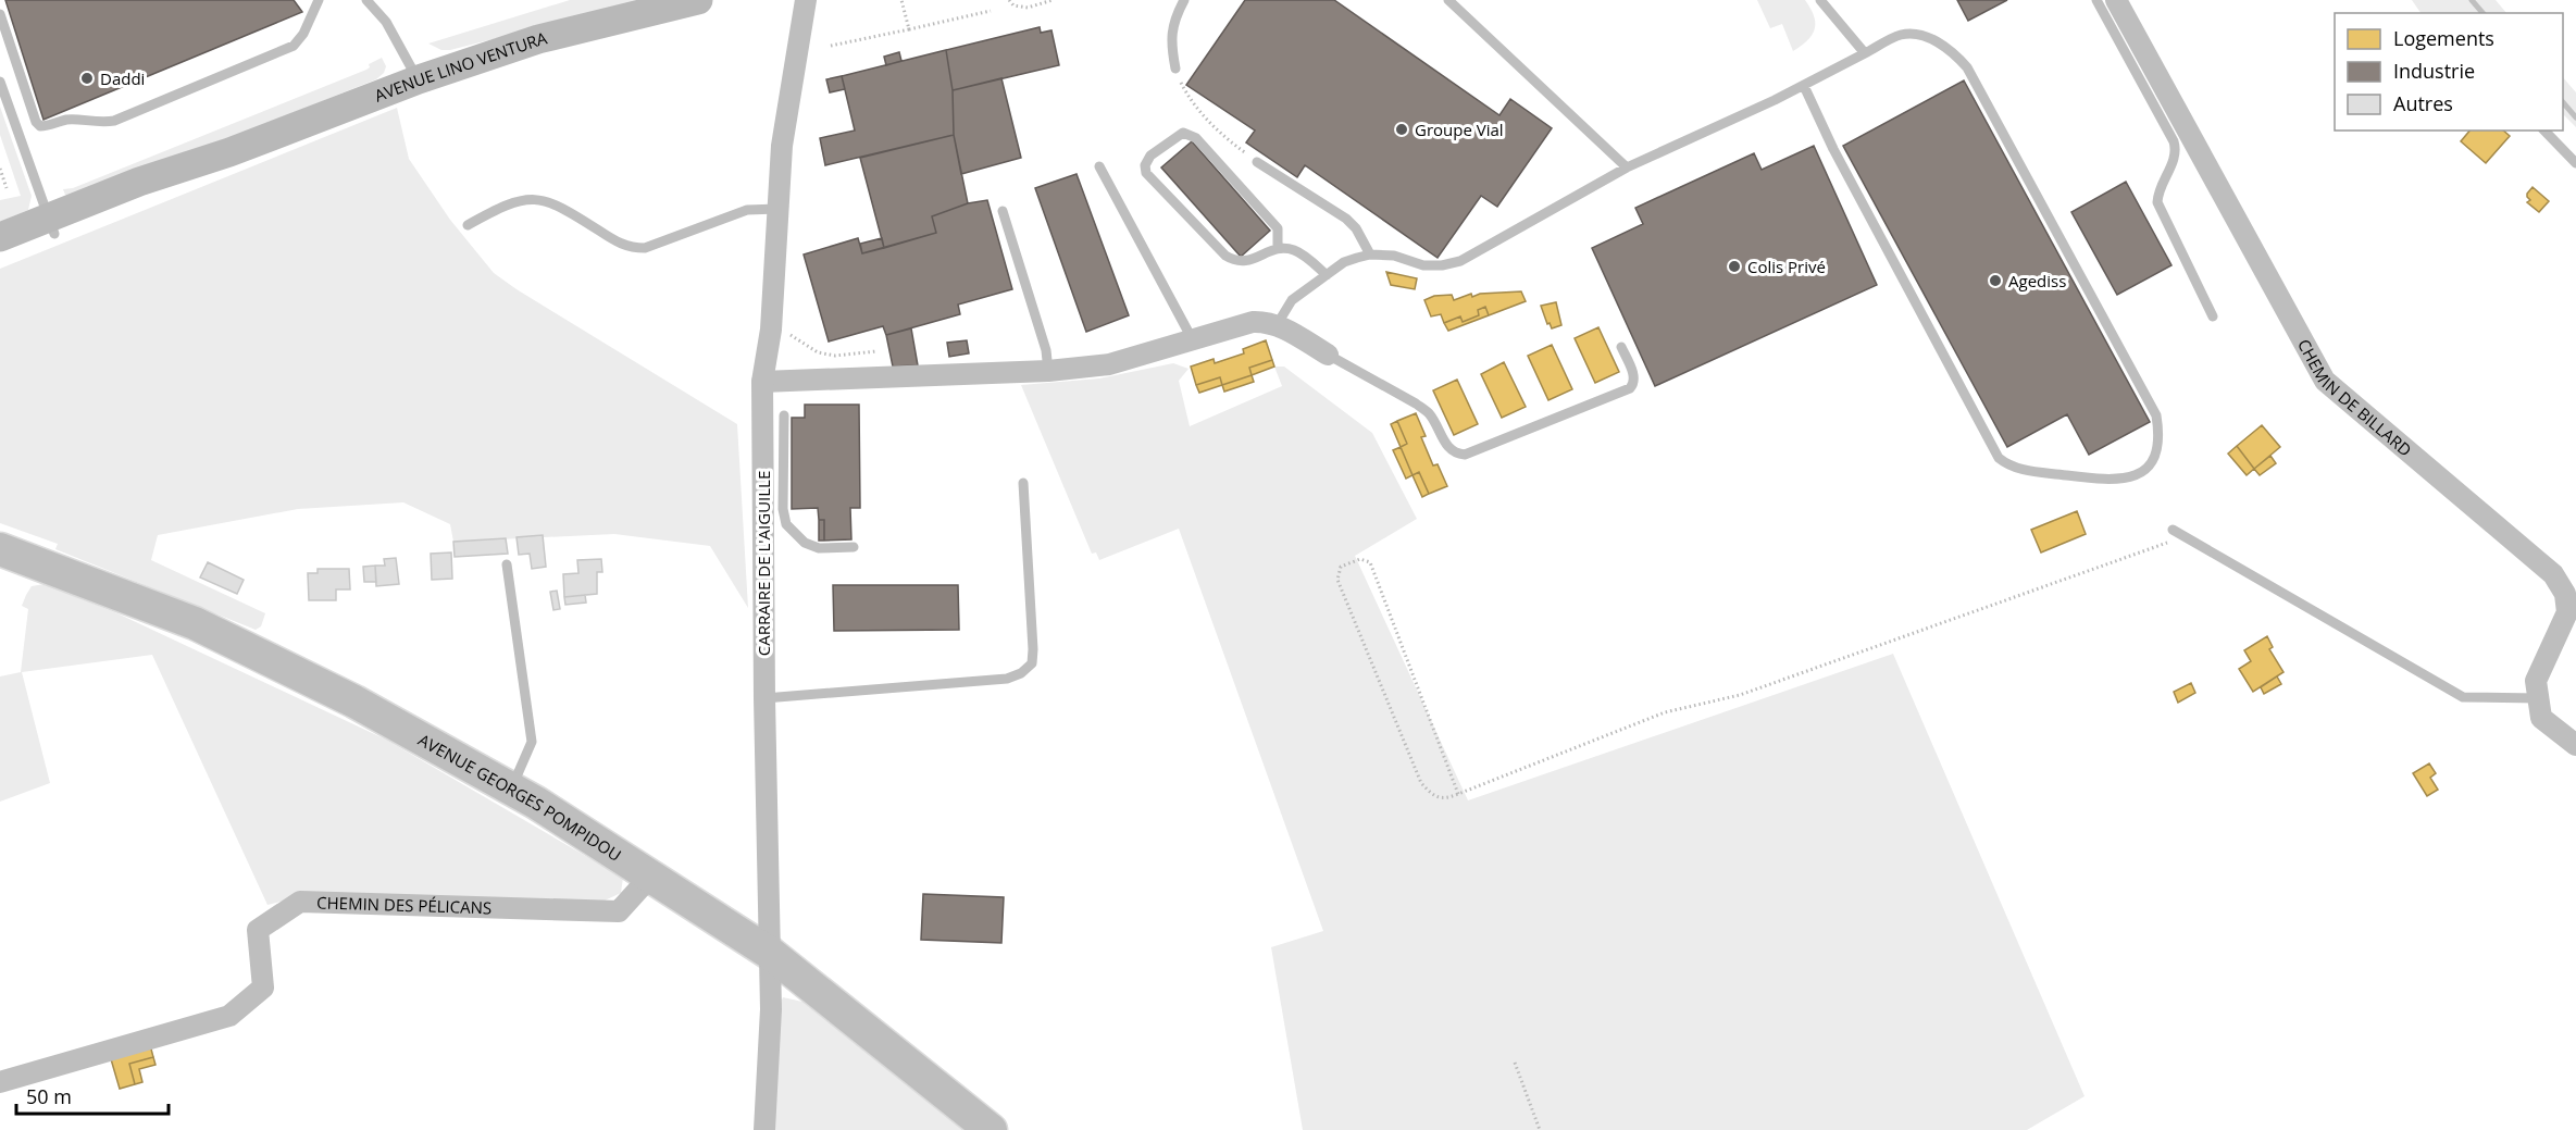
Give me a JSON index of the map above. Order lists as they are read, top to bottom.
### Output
{
  "streets": {
    "main road": ["AVENUE LINO VENTURA", "AVENUE GEORGES POMPIDOU"],
    "street": ["CHEMIN DE BILLARD", "CARRAIRE DE L'AIGUILLE", "CHEMIN DES PÉLICANS"]
  },
  "crossings": [
    ["CARRAIRE DE L'AIGUILLE", "AVENUE GEORGES POMPIDOU"],
    ["AVENUE GEORGES POMPIDOU", "CHEMIN DES PÉLICANS"]
  ],
  "places": [
    "Daddi",
    "Groupe Vial",
    "Colis Privé",
    "Agediss"
  ],
  "legend": ["Logements", "Industrie", "Autres"],
  "scale_bar": "50 m"
}
